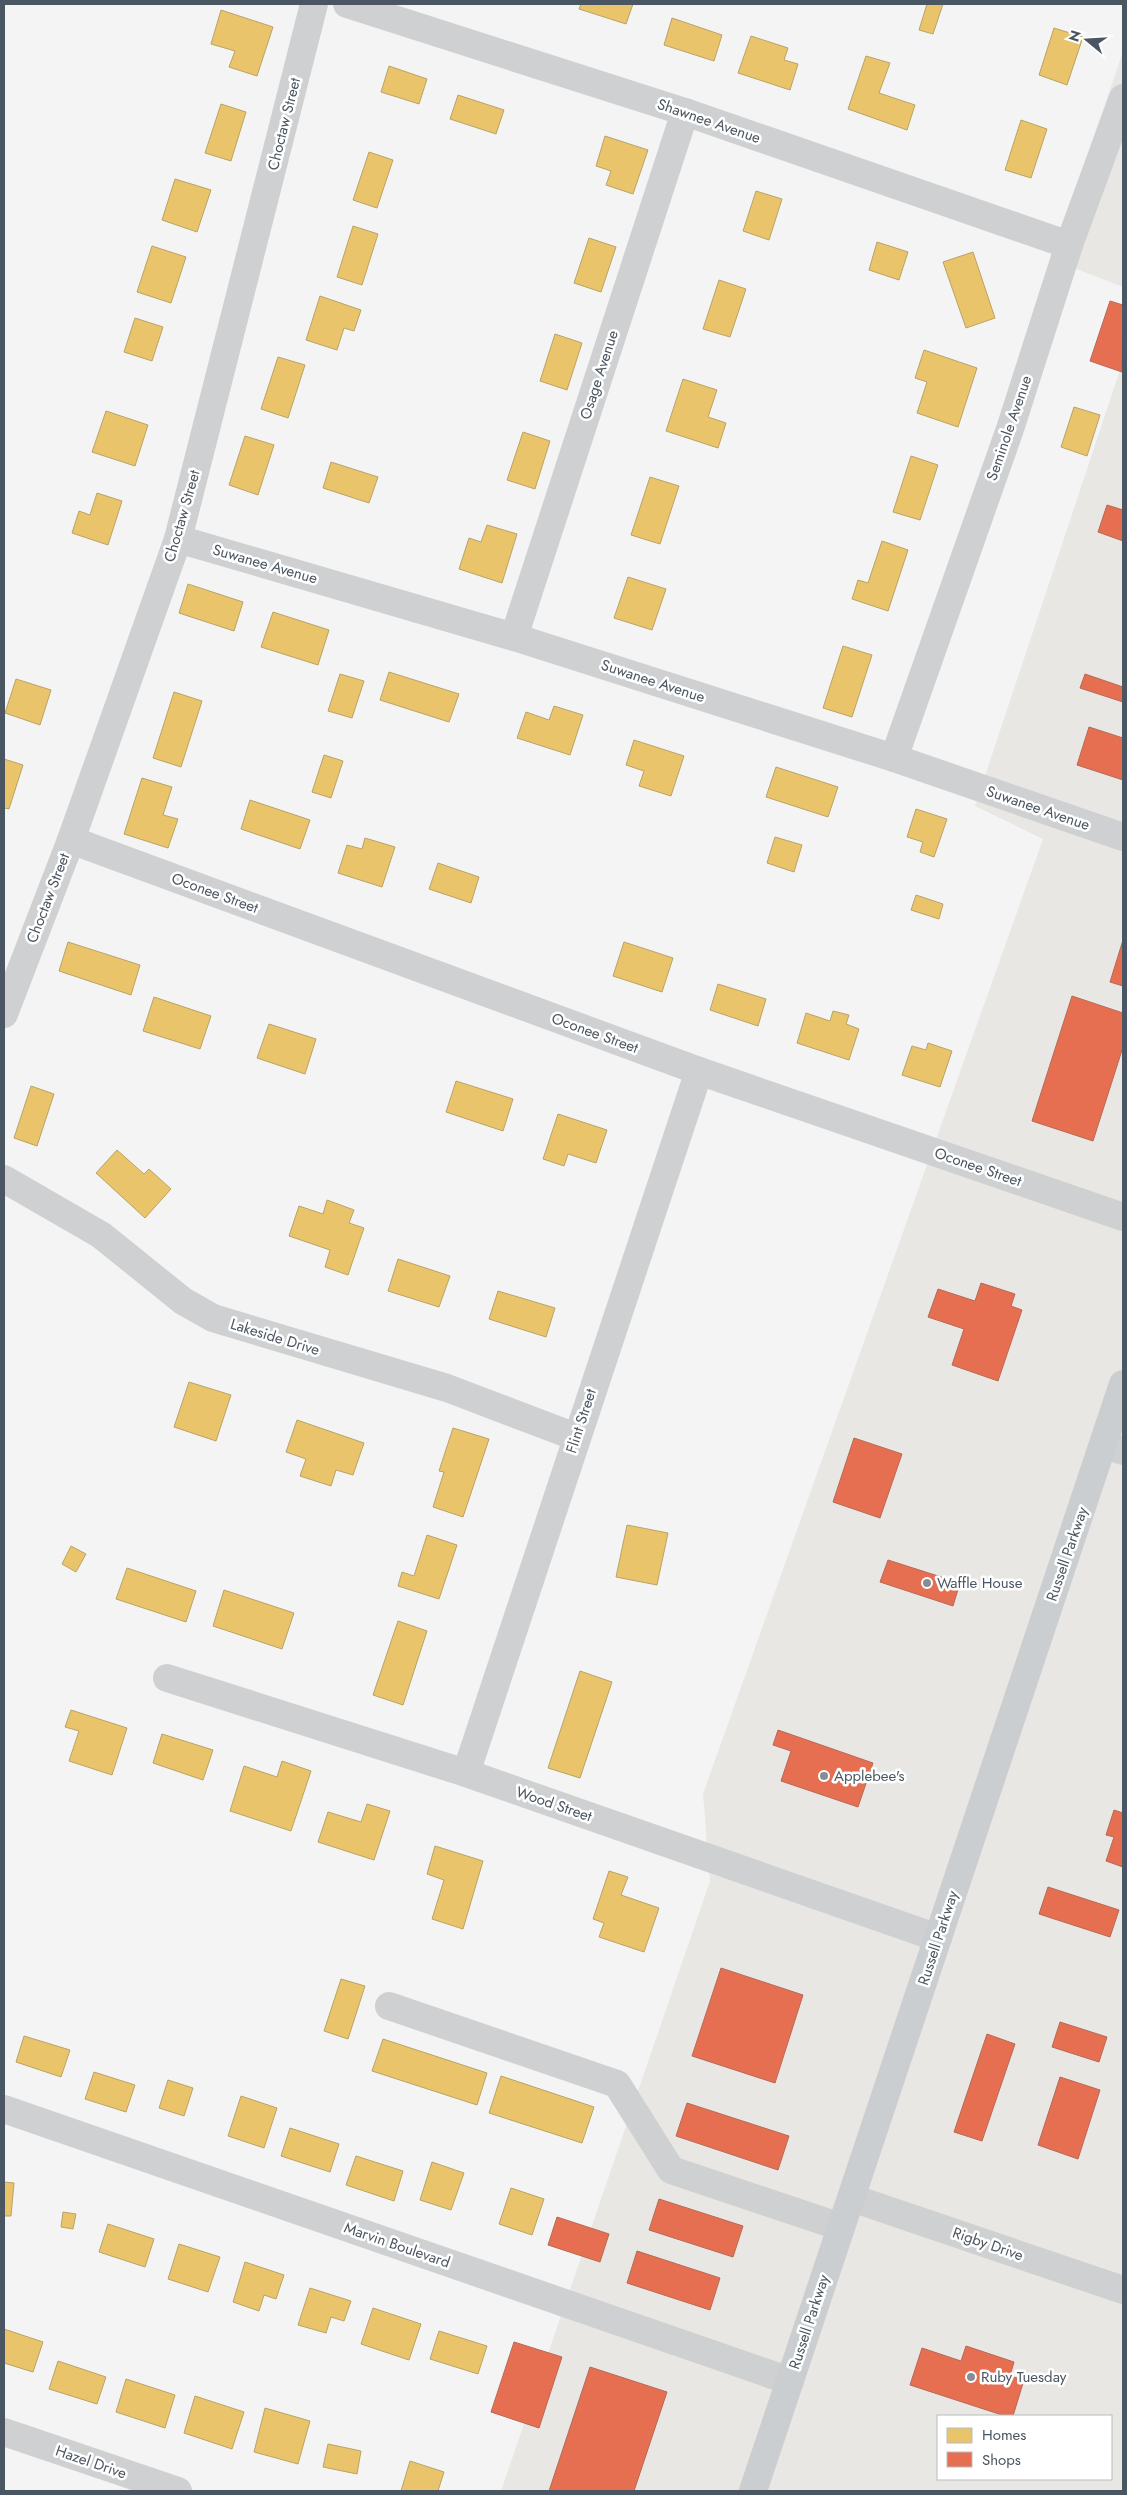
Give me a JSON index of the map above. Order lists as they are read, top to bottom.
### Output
{
  "streets": {
    "main road": ["Russell Parkway"],
    "street": [
      "Shawnee Avenue",
      "Choctaw Street",
      "Osage Avenue",
      "Seminole Avenue",
      "Suwanee Avenue",
      "Oconee Street",
      "Lakeside Drive",
      "Flint Street",
      "Wood Street",
      "Rigby Drive",
      "Marvin Boulevard",
      "Hazel Drive"
    ]
  },
  "crossings": [
    ["Shawnee Avenue", "Osage Avenue"],
    ["Shawnee Avenue", "Seminole Avenue"],
    ["Choctaw Street", "Suwanee Avenue"],
    ["Choctaw Street", "Oconee Street"],
    ["Osage Avenue", "Suwanee Avenue"],
    ["Seminole Avenue", "Suwanee Avenue"],
    ["Oconee Street", "Flint Street"],
    ["Lakeside Drive", "Flint Street"],
    ["Flint Street", "Wood Street"],
    ["Russell Parkway", "Wood Street"],
    ["Russell Parkway", "Rigby Drive"],
    ["Russell Parkway", "Marvin Boulevard"]
  ],
  "places": ["Waffle House", "Applebee's", "Ruby Tuesday"],
  "legend": ["Homes", "Shops"],
  "north": "left"
}
